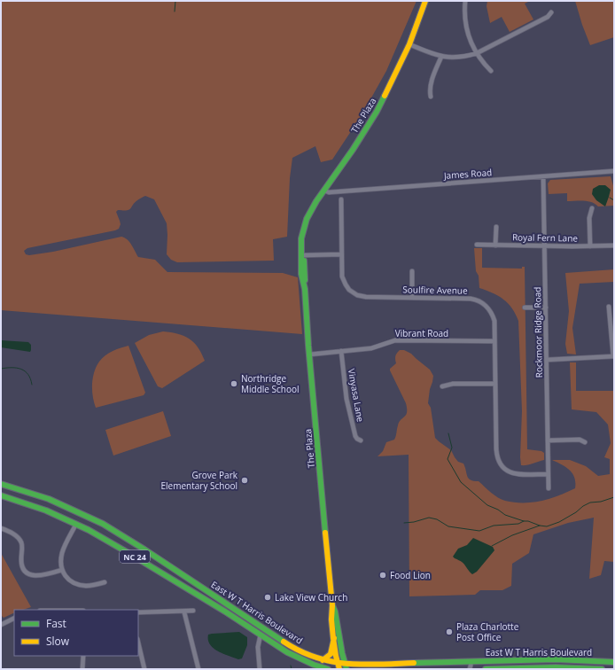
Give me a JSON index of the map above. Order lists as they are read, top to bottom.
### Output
{
  "streets": {
    "main road": ["The Plaza", "NC 24", "East W T Harris Boulevard"],
    "street": [
      "James Road",
      "Royal Fern Lane",
      "Soulfire Avenue",
      "Rockmoor Ridge Road",
      "Vibrant Road",
      "Vinyasa Lane"
    ]
  },
  "crossings": [
    ["The Plaza", "James Road"],
    ["The Plaza", "Vibrant Road"],
    ["The Plaza", "East W T Harris Boulevard"],
    ["James Road", "Rockmoor Ridge Road"],
    ["Royal Fern Lane", "Rockmoor Ridge Road"],
    ["Soulfire Avenue", "Rockmoor Ridge Road"],
    ["Soulfire Avenue", "Vibrant Road"],
    ["Vibrant Road", "Vinyasa Lane"]
  ],
  "places": [
    "Northridge Middle School",
    "Grove Park Elementary School",
    "Food Lion",
    "Lake View Church",
    "Plaza Charlotte Post Office"
  ],
  "legend": ["Fast", "Slow"]
}
